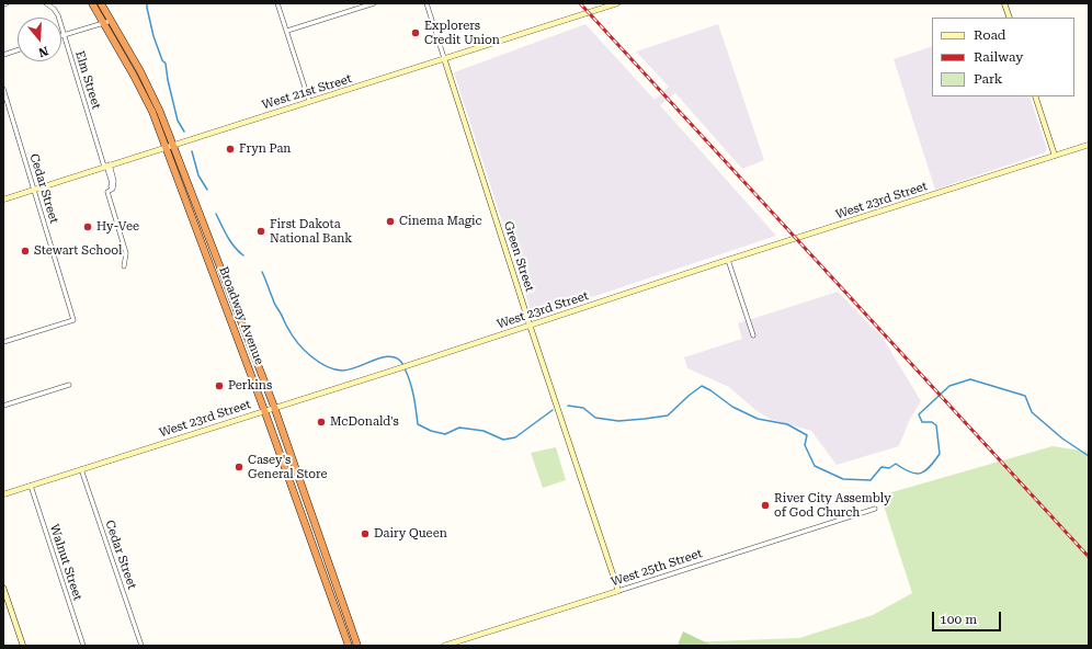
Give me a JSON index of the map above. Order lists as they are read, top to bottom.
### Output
{
  "streets": {
    "highway": ["Broadway Avenue"],
    "street": [
      "Elm Street",
      "West 21st Street",
      "Cedar Street",
      "West 23rd Street",
      "Green Street",
      "Walnut Street",
      "West 25th Street"
    ]
  },
  "crossings": [
    ["Elm Street", "West 21st Street"],
    ["West 21st Street", "Cedar Street"],
    ["West 21st Street", "Green Street"],
    ["West 21st Street", "Broadway Avenue"],
    ["Cedar Street", "West 23rd Street"],
    ["West 23rd Street", "Green Street"],
    ["West 23rd Street", "Broadway Avenue"],
    ["West 23rd Street", "Walnut Street"],
    ["Green Street", "West 25th Street"]
  ],
  "places": [
    "Explorers Credit Union",
    "Fryn Pan",
    "Cinema Magic",
    "Hy-Vee",
    "First Dakota National Bank",
    "Stewart School",
    "Perkins",
    "McDonald's",
    "Casey's General Store",
    "River City Assembly of God Church",
    "Dairy Queen"
  ],
  "legend": ["Road", "Railway", "Park"],
  "scale_bar": "100 m",
  "north": "bottom"
}
